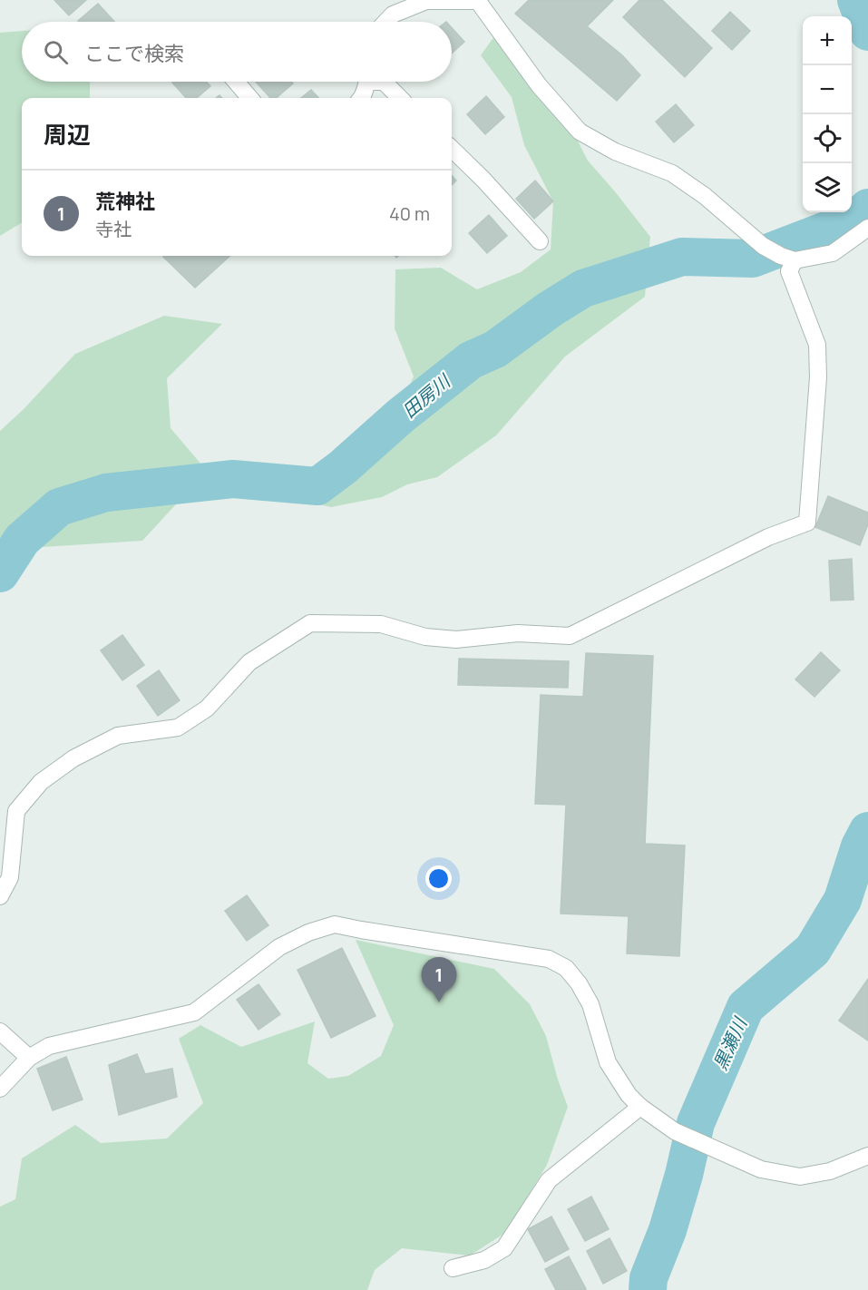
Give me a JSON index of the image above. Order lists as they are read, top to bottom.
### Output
{
  "water": ["田房川", "黒瀬川"],
  "page": {
    "map_buttons": ["+", "−"],
    "search": "ここで検索",
    "heading": "周辺",
    "list": [
      {
        "mark": "1",
        "name": "荒神社",
        "note": "寺社",
        "value": "40 m"
      }
    ],
    "pins": "1"
  }
}
